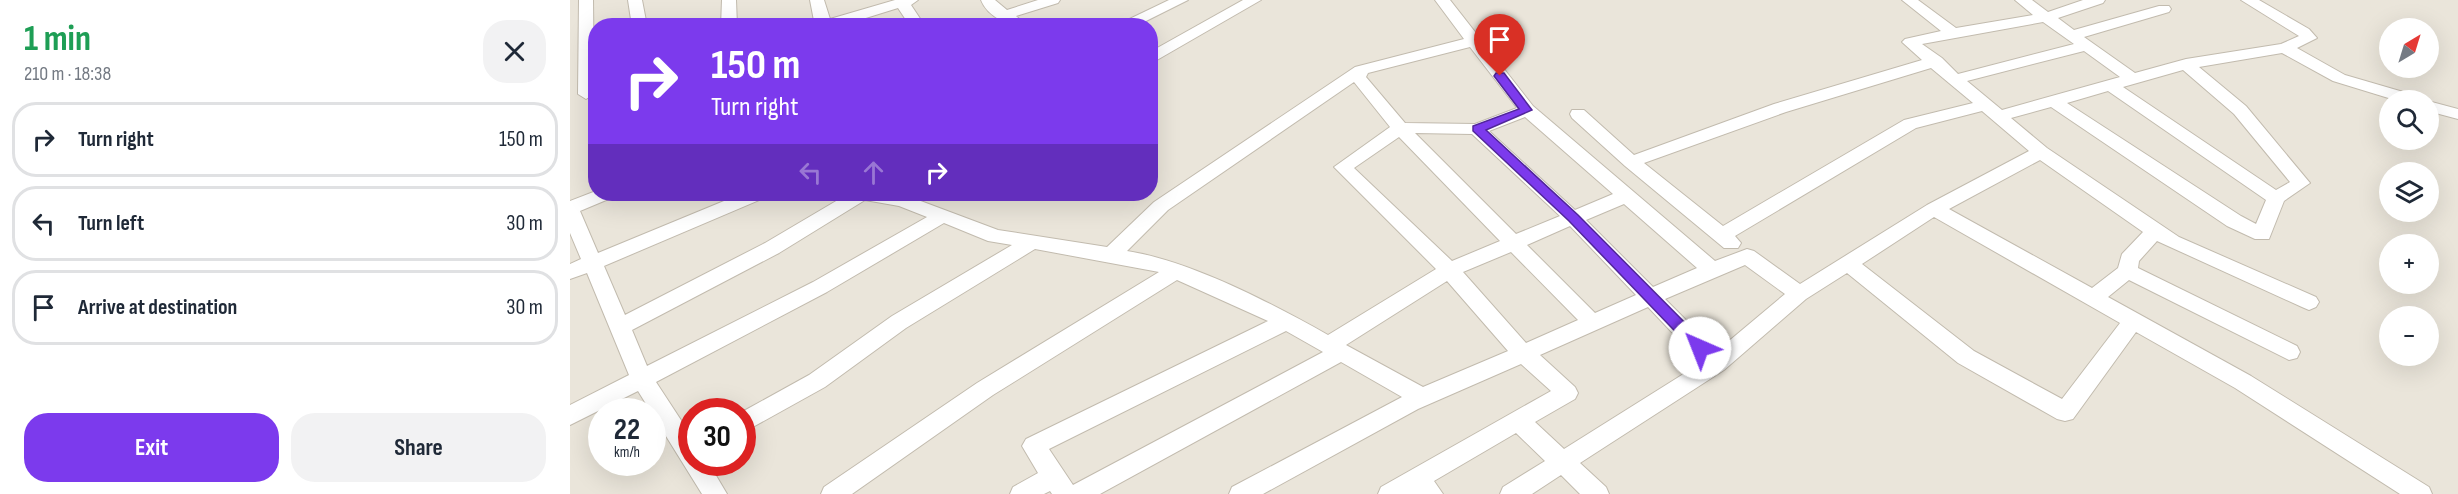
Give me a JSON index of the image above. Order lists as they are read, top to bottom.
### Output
{
  "north": "top right",
  "page": {
    "heading": ["1 min", "210 m · 18:38"],
    "map_buttons": ["+", "−"],
    "turn": ["150 m", "Turn right"],
    "list": [
      {
        "name": "Turn right",
        "value": "150 m"
      },
      {
        "name": "Turn left",
        "value": "30 m"
      },
      {
        "name": "Arrive at destination",
        "value": "30 m"
      }
    ],
    "speed": "22 km/h",
    "limit": "30",
    "buttons": ["Exit", "Share"]
  }
}
